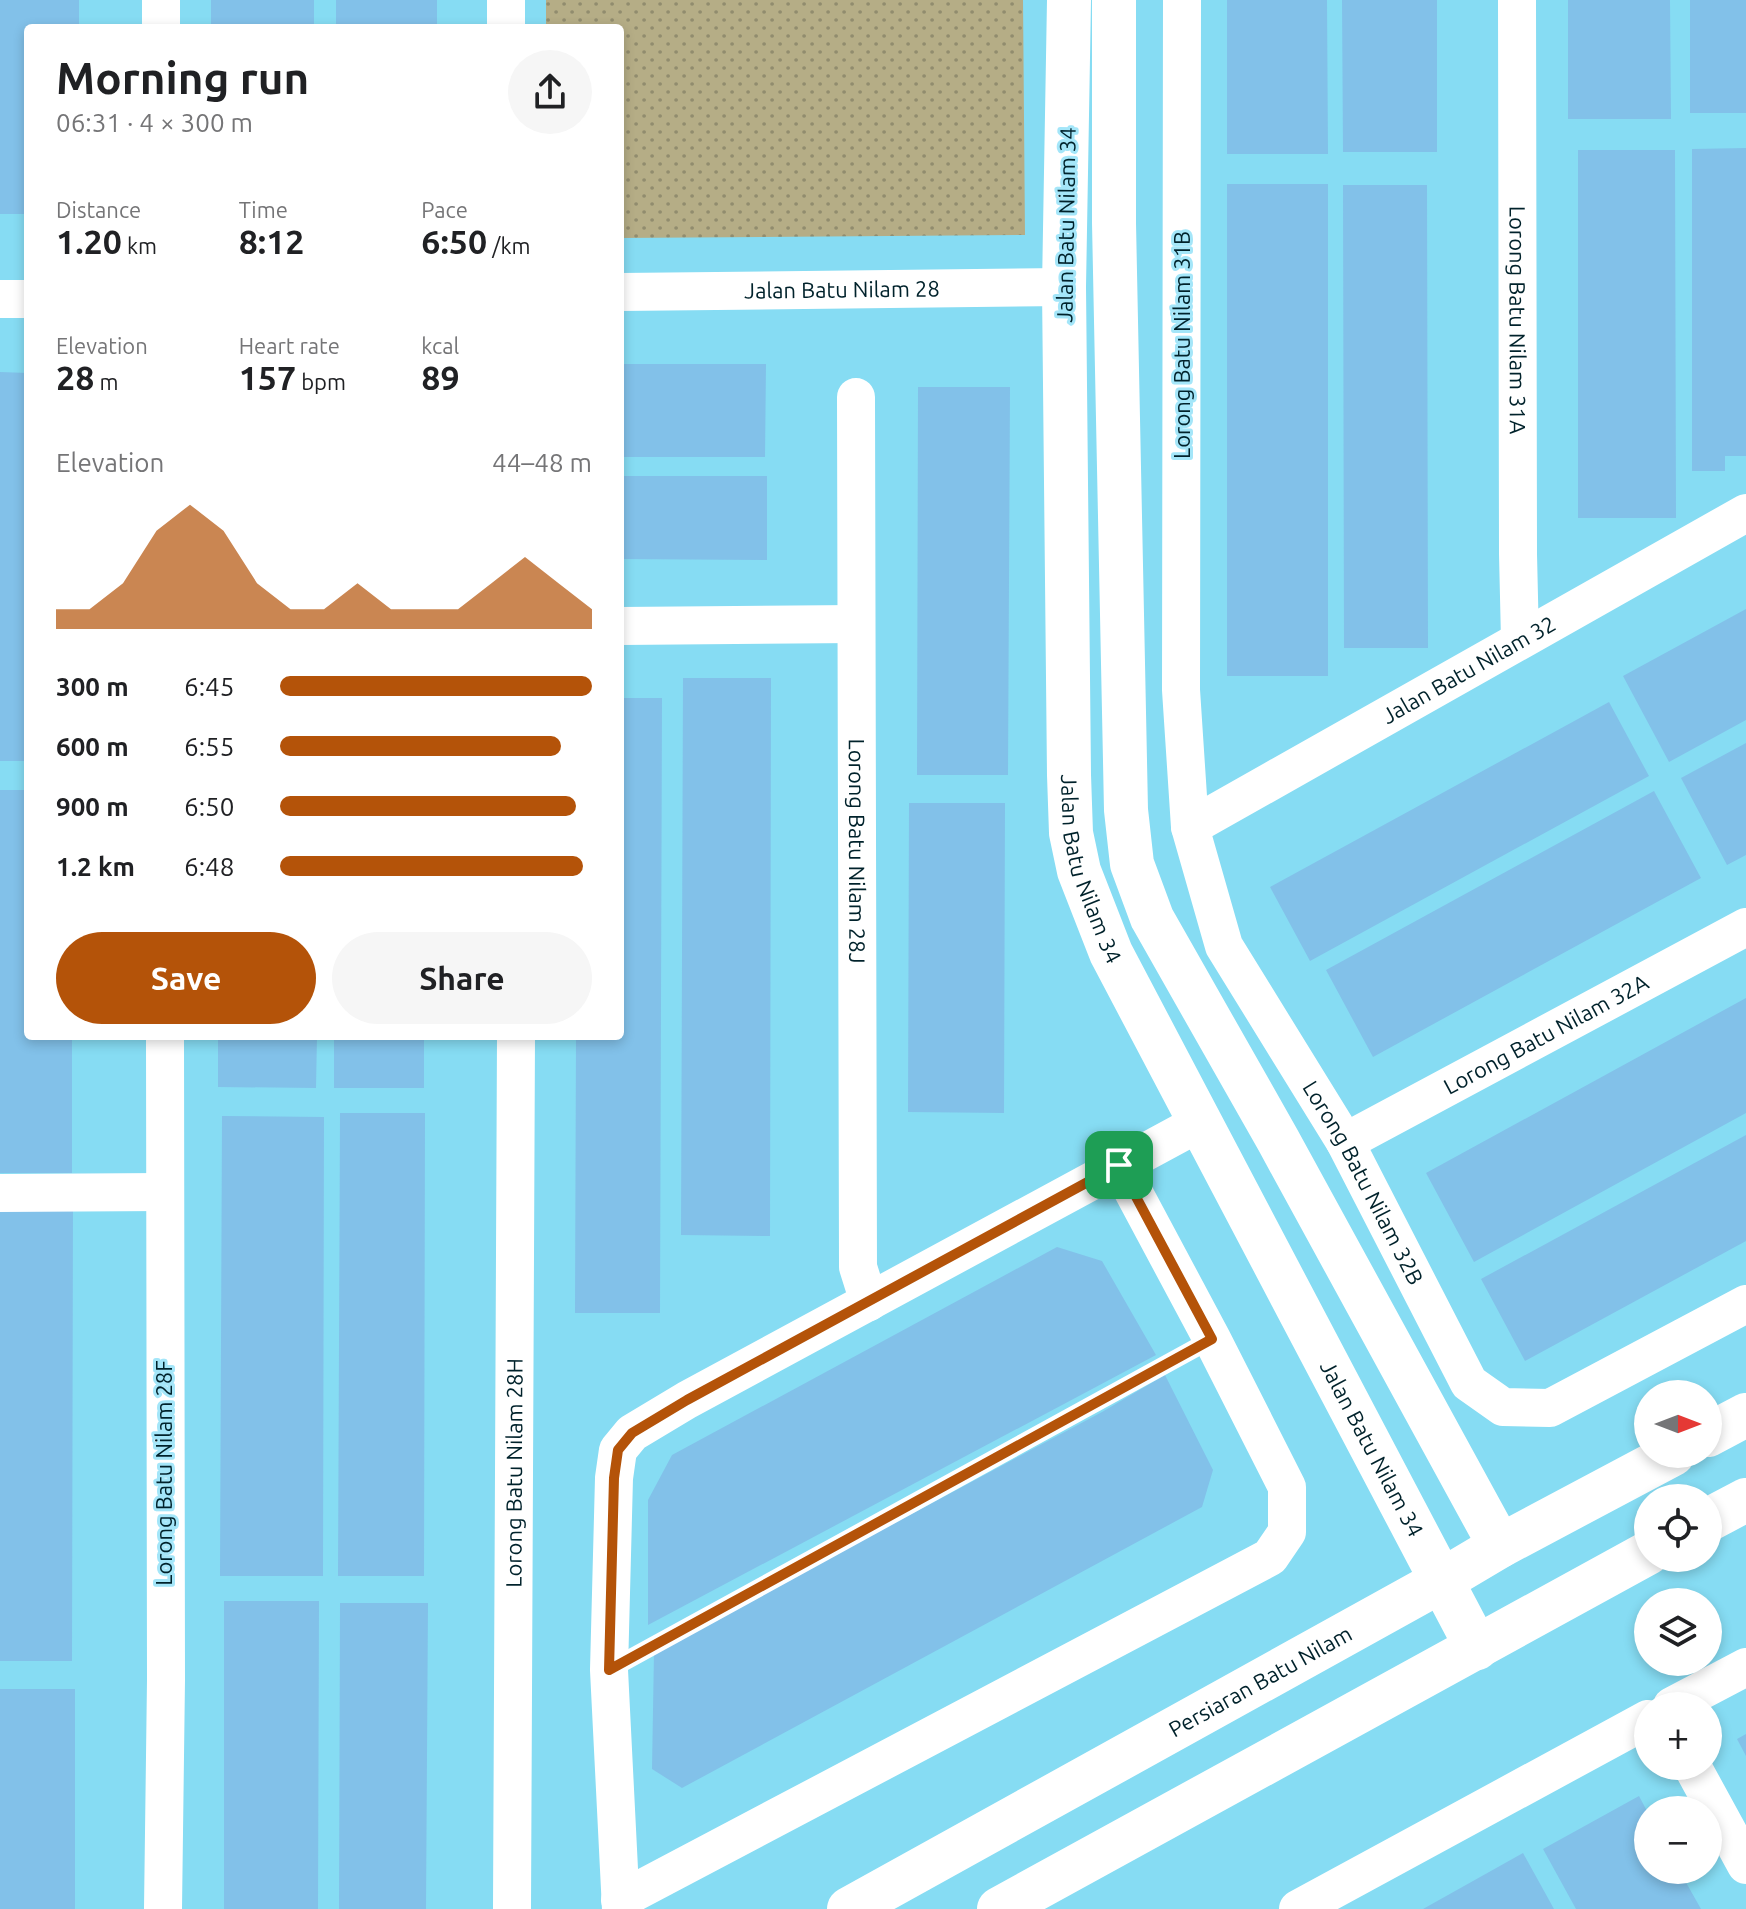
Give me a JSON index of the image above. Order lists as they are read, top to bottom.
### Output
{
  "streets": {
    "street": [
      "Jalan Batu Nilam 34",
      "Jalan Batu Nilam 28",
      "Lorong Batu Nilam 31A",
      "Lorong Batu Nilam 31B",
      "Jalan Batu Nilam 32",
      "Lorong Batu Nilam 28J",
      "Lorong Batu Nilam 32A",
      "Lorong Batu Nilam 32B",
      "Lorong Batu Nilam 28F",
      "Lorong Batu Nilam 28H",
      "Persiaran Batu Nilam"
    ]
  },
  "crossings": [
    ["Jalan Batu Nilam 34", "Jalan Batu Nilam 28"],
    ["Jalan Batu Nilam 34", "Persiaran Batu Nilam"],
    ["Lorong Batu Nilam 31A", "Jalan Batu Nilam 32"],
    ["Lorong Batu Nilam 31B", "Lorong Batu Nilam 32B"],
    ["Jalan Batu Nilam 32", "Lorong Batu Nilam 32B"],
    ["Lorong Batu Nilam 32A", "Lorong Batu Nilam 32B"]
  ],
  "north": "right",
  "page": {
    "heading": ["Morning run", "06:31 · 4 × 300 m"],
    "stats": [
      ["Distance", "1.20 km"],
      ["Time", "8:12"],
      ["Pace", "6:50 /km"],
      ["Elevation", "28 m"],
      ["Heart rate", "157 bpm"],
      ["kcal", "89"]
    ],
    "chart": ["Elevation", "44–48 m"],
    "list": [
      {
        "name": "300 m",
        "note": "6:45"
      },
      {
        "name": "600 m",
        "note": "6:55"
      },
      {
        "name": "900 m",
        "note": "6:50"
      },
      {
        "name": "1.2 km",
        "note": "6:48"
      }
    ],
    "buttons": ["Save", "Share"],
    "map_buttons": ["+", "−"]
  }
}
